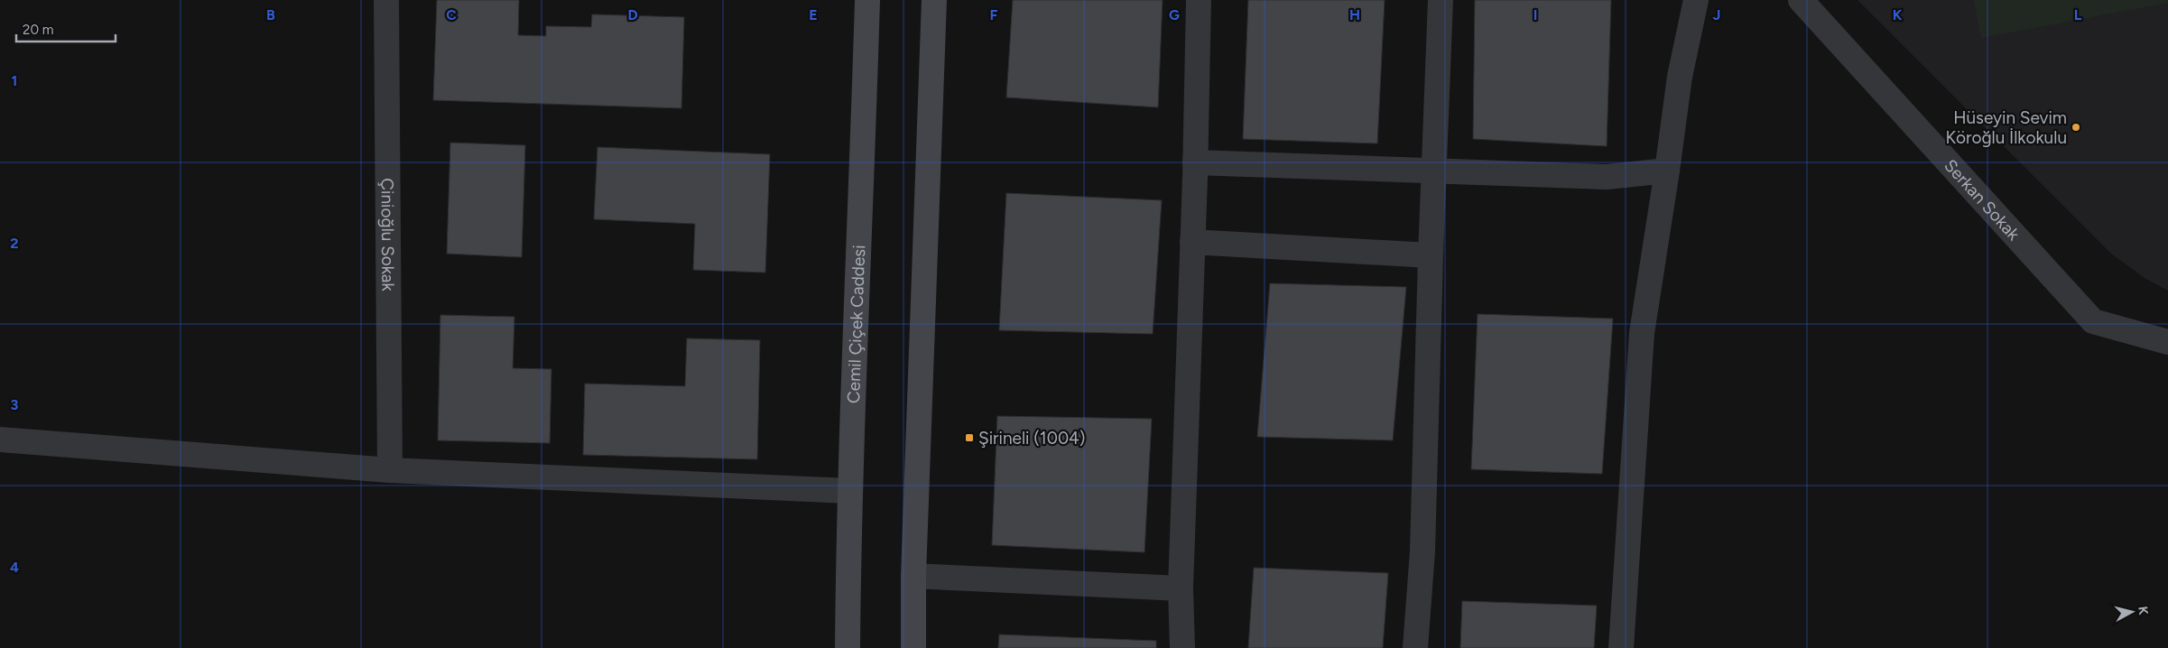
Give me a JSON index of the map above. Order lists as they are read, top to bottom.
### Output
{
  "streets": {
    "street": ["Serkan Sokak", "Çinioğlu Sokak", "Cemil Çiçek Caddesi"]
  },
  "places": {
    "other": ["Hüseyin Sevim Köroğlu İlkokulu"],
    "transit": ["Şirineli (1004)"]
  },
  "scale_bar": "20 m",
  "north": "right",
  "grid": {
    "columns": [
      "B",
      "C",
      "D",
      "E",
      "F",
      "G",
      "H",
      "I",
      "J",
      "K",
      "L"
    ],
    "rows": [
      "1",
      "2",
      "3",
      "4"
    ]
  }
}
